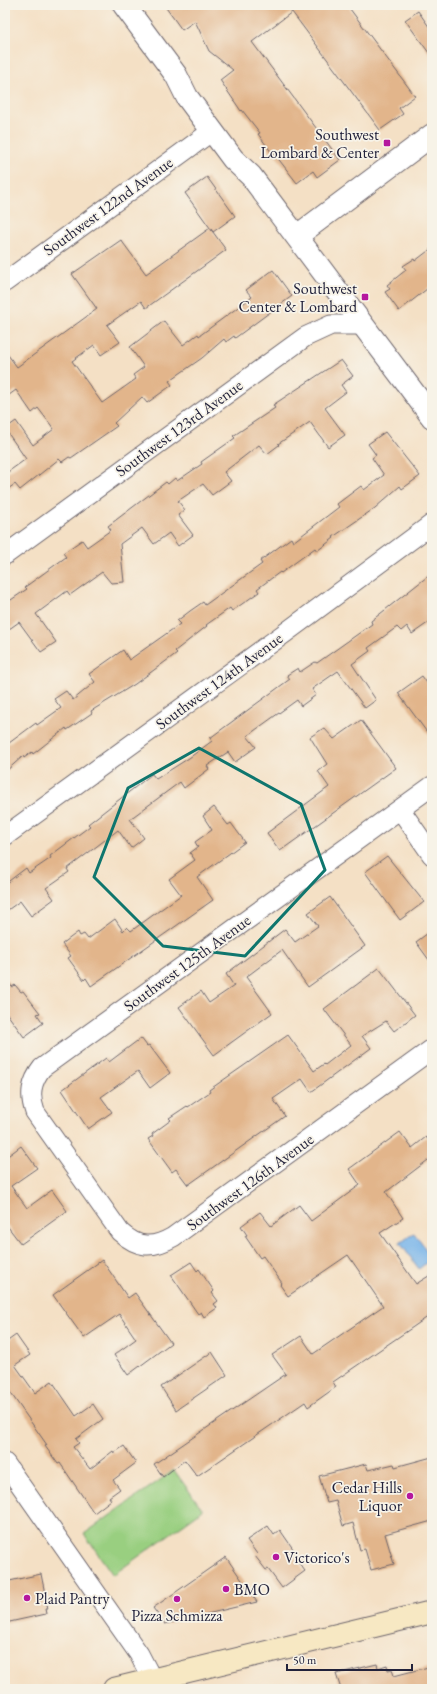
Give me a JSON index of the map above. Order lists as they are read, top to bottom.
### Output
{
  "streets": {
    "street": [
      "Southwest 122nd Avenue",
      "Southwest 123rd Avenue",
      "Southwest 124th Avenue",
      "Southwest 125th Avenue",
      "Southwest 126th Avenue"
    ]
  },
  "crossings": [
    ["Southwest 125th Avenue", "Southwest 126th Avenue"]
  ],
  "places": {
    "transit": ["Southwest Lombard & Center", "Southwest Center & Lombard"],
    "other": [
      "Cedar Hills Liquor",
      "Victorico's",
      "BMO",
      "Plaid Pantry",
      "Pizza Schmizza"
    ]
  },
  "scale_bar": "50 m"
}
